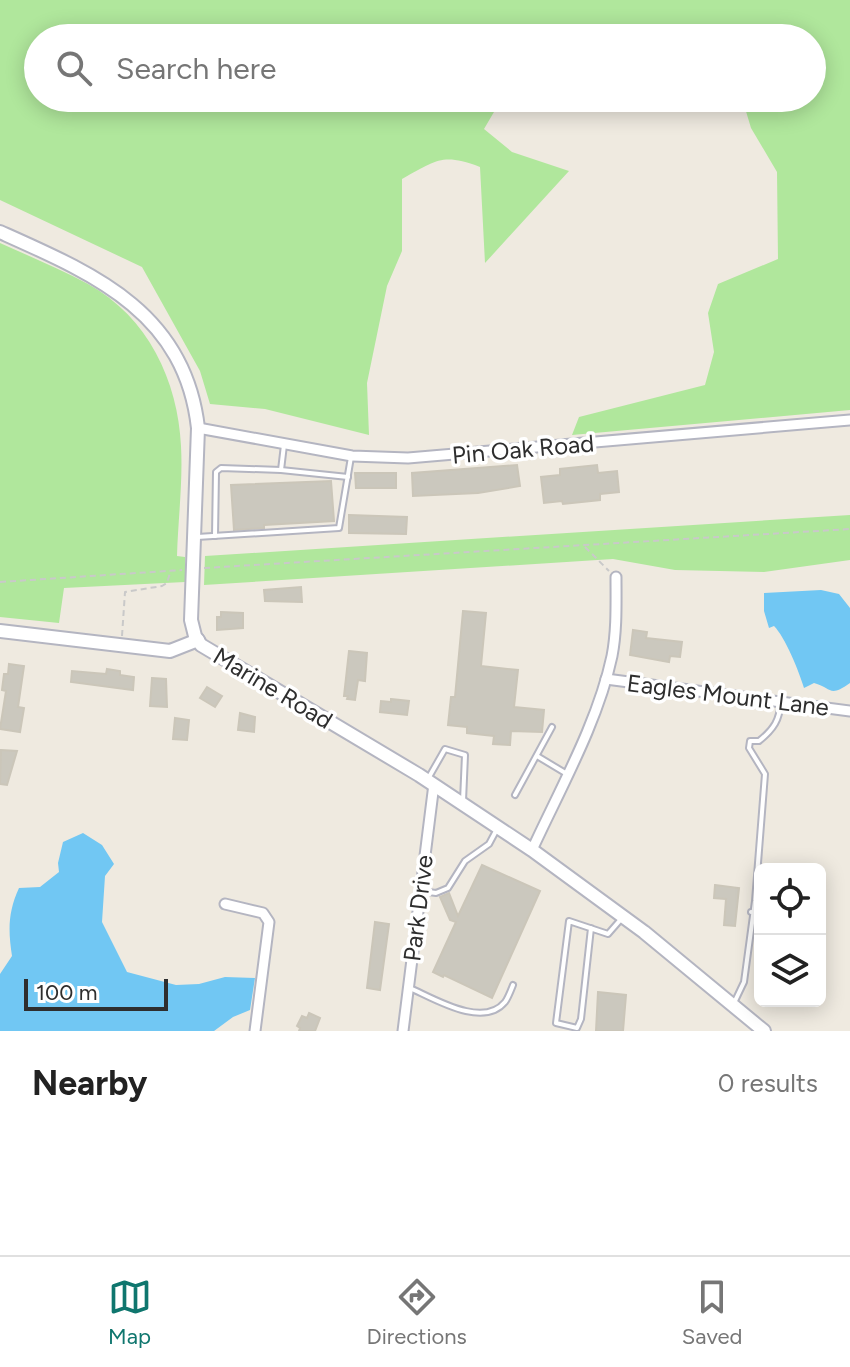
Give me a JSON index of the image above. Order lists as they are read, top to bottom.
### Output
{
  "streets": {
    "main road": ["Marine Road"],
    "street": ["Pin Oak Road", "Eagles Mount Lane", "Park Drive"]
  },
  "crossings": [
    ["Pin Oak Road", "Marine Road"],
    ["Marine Road", "Park Drive"]
  ],
  "scale_bar": "100 m",
  "page": {
    "search": "Search here",
    "scale": "100 m",
    "heading": ["Nearby", "0 results"],
    "nav": ["Map", "Directions", "Saved"]
  }
}
